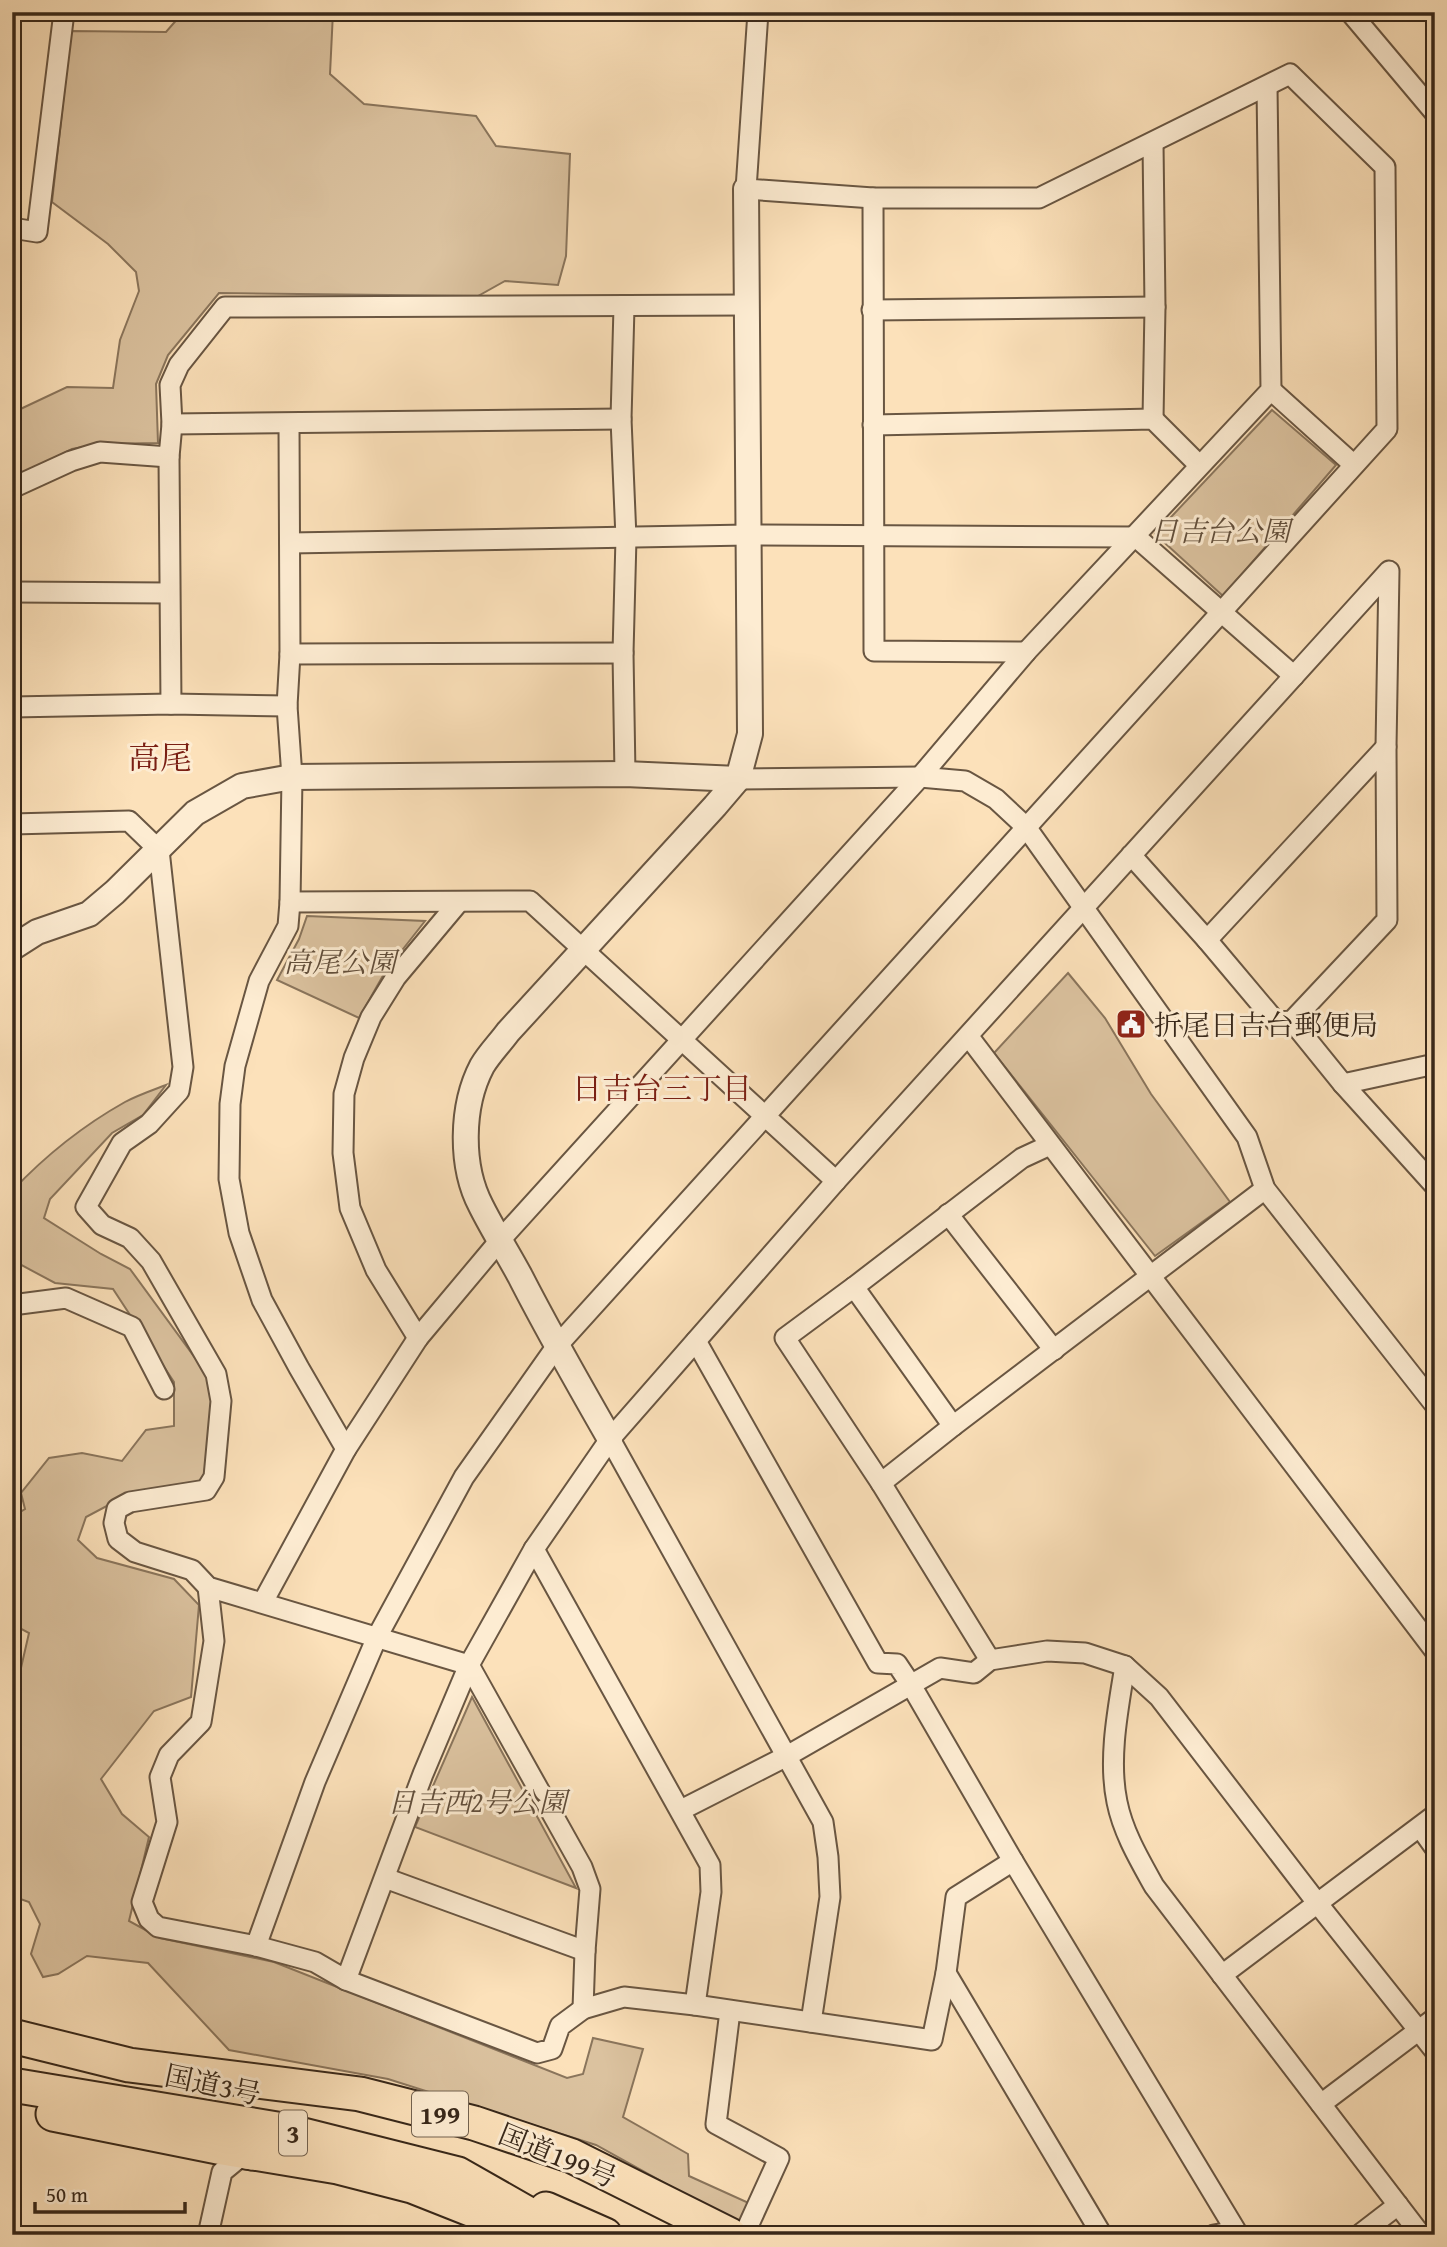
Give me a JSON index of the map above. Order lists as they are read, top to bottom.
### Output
{
  "streets": {
    "highway": [
      "国道3号",
      "199",
      "3",
      "国道199号"
    ]
  },
  "crossings": [
    ["国道3号", "国道199号"]
  ],
  "districts": ["高尾", "日吉台三丁目"],
  "parks": ["日吉台公園", "高尾公園", "日吉西2号公園"],
  "places": {
    "public building": ["折尾日吉台郵便局"]
  },
  "scale_bar": "50 m"
}
